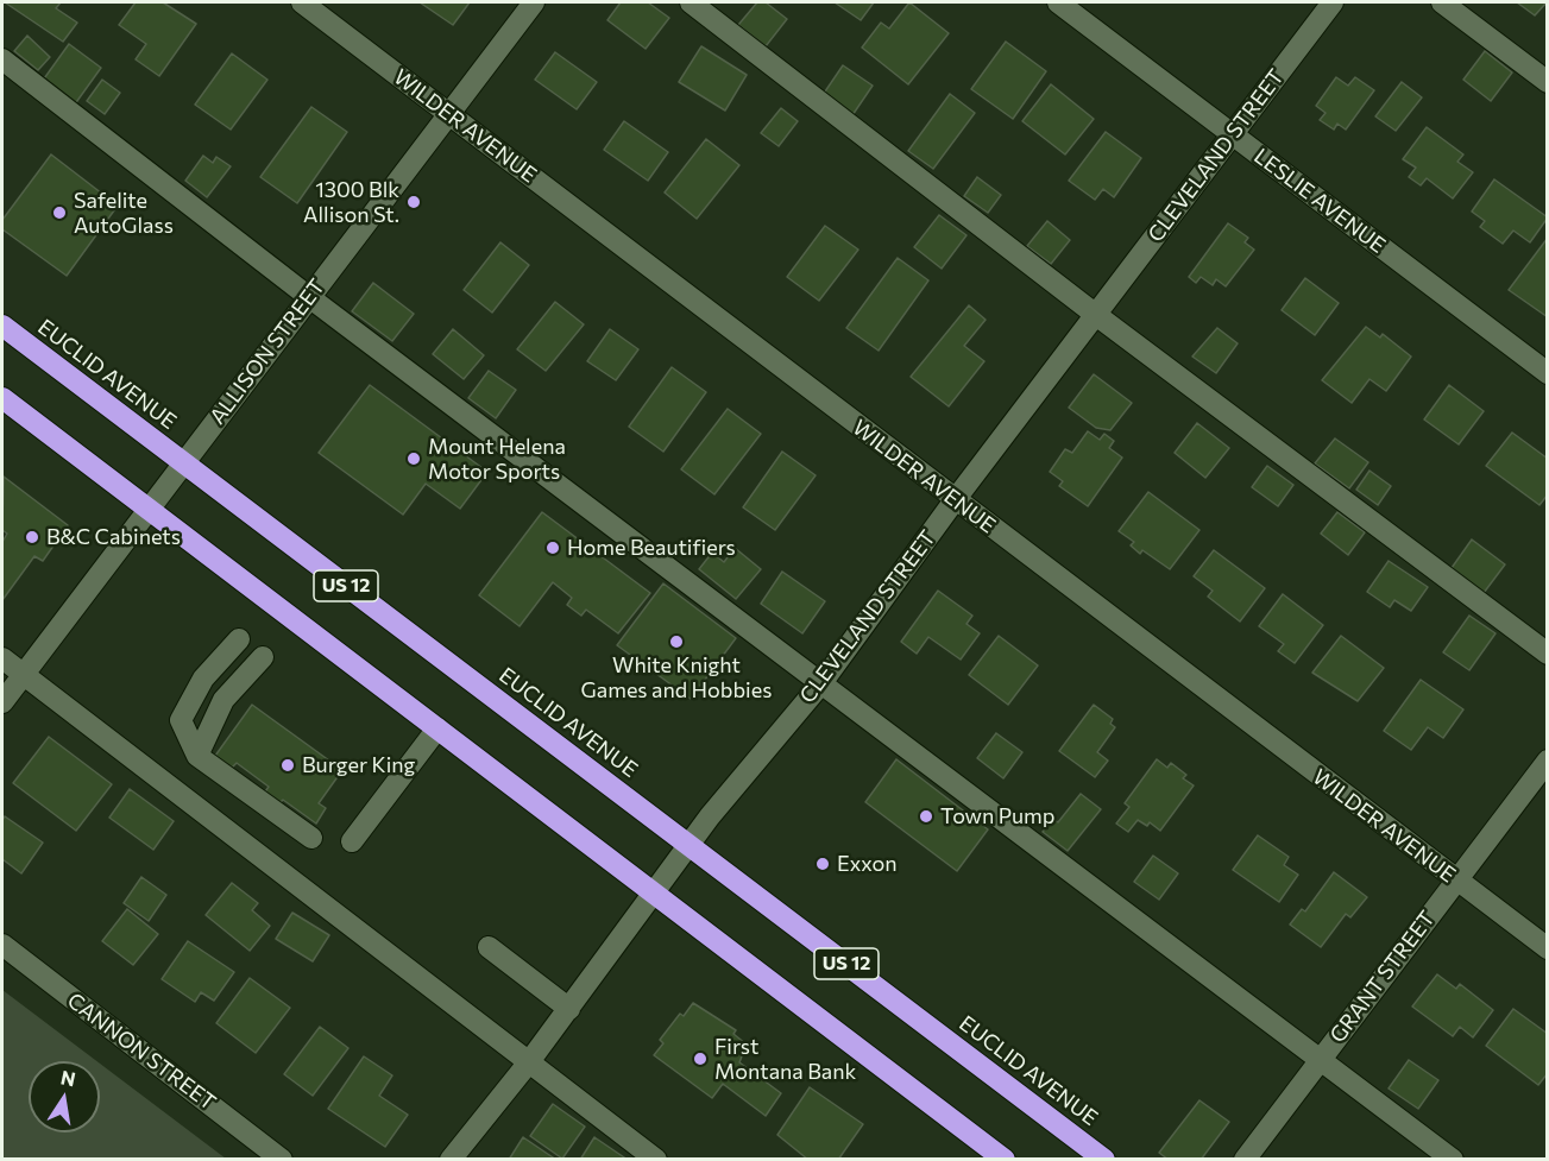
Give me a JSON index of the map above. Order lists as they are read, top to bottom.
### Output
{
  "streets": {
    "highway": ["EUCLID AVENUE", "US 12"],
    "street": [
      "WILDER AVENUE",
      "CLEVELAND STREET",
      "LESLIE AVENUE",
      "ALLISON STREET",
      "GRANT STREET",
      "CANNON STREET"
    ]
  },
  "crossings": [
    ["WILDER AVENUE", "CLEVELAND STREET"],
    ["WILDER AVENUE", "ALLISON STREET"],
    ["WILDER AVENUE", "GRANT STREET"],
    ["CLEVELAND STREET", "LESLIE AVENUE"],
    ["CLEVELAND STREET", "EUCLID AVENUE"],
    ["CLEVELAND STREET", "US 12"],
    ["ALLISON STREET", "EUCLID AVENUE"],
    ["ALLISON STREET", "US 12"]
  ],
  "places": [
    "1300 Blk Allison St.",
    "Safelite AutoGlass",
    "Mount Helena Motor Sports",
    "B&C Cabinets",
    "Home Beautifiers",
    "White Knight Games and Hobbies",
    "Burger King",
    "Town Pump",
    "Exxon",
    "First Montana Bank"
  ],
  "north": "top"
}
